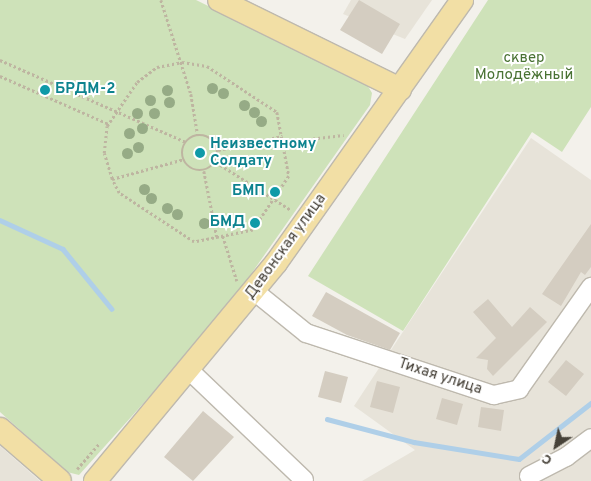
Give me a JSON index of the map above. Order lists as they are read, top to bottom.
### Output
{
  "streets": {
    "main road": ["Девонская улица"],
    "street": ["Тихая улица"]
  },
  "crossings": [
    ["Девонская улица", "Тихая улица"]
  ],
  "parks": ["сквер Молодёжный"],
  "places": [
    "БРДМ-2",
    "Неизвестному Солдату",
    "БМП",
    "БМД"
  ],
  "north": "bottom left"
}
